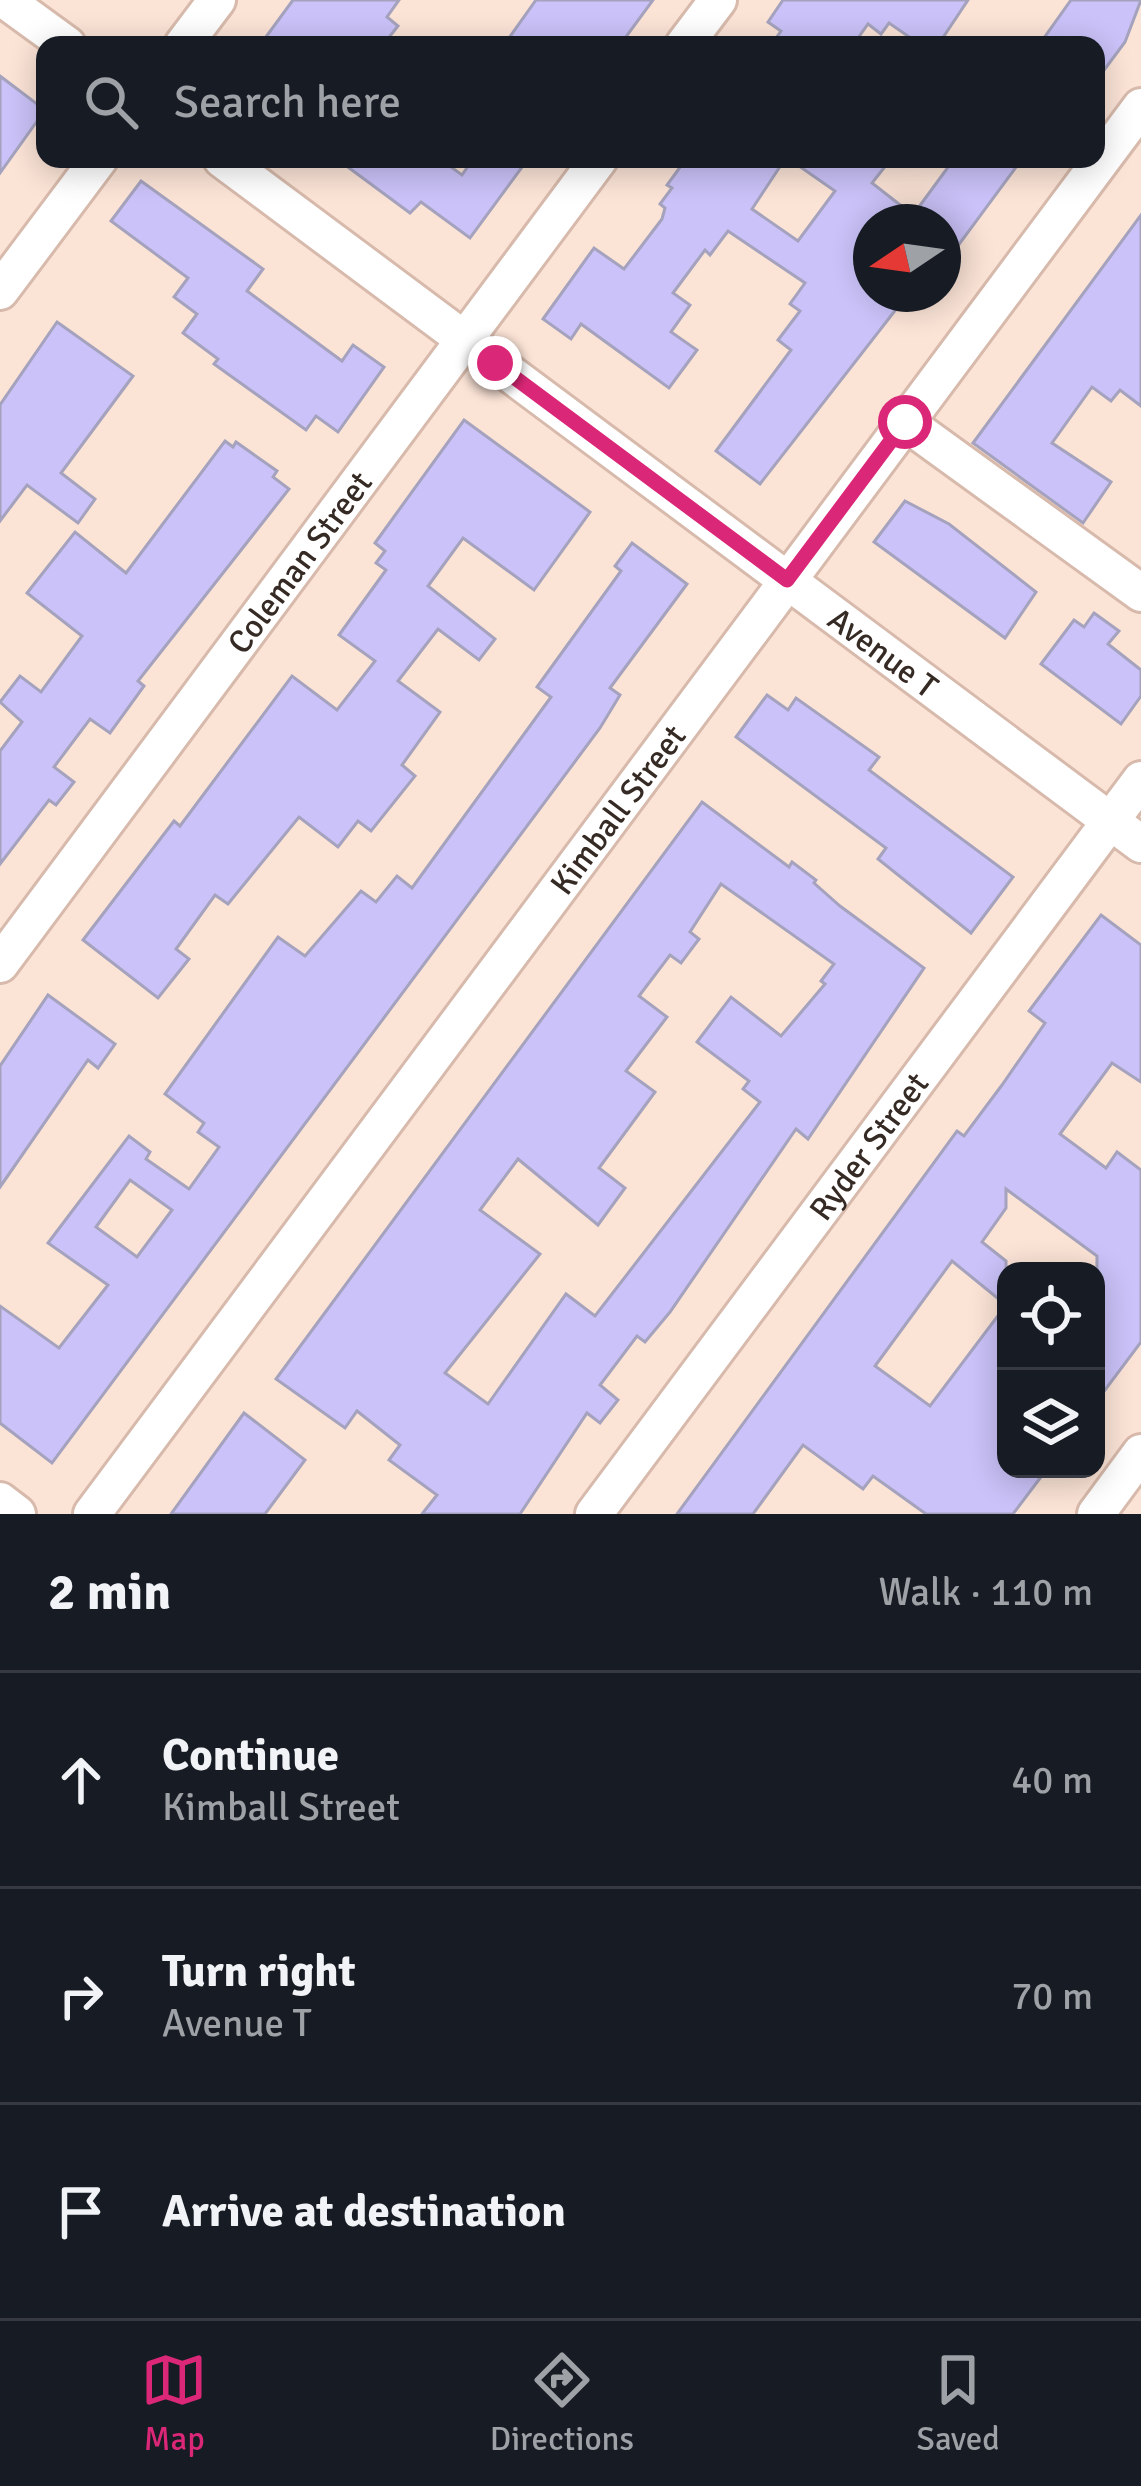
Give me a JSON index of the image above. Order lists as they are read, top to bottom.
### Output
{
  "streets": {
    "street": [
      "Coleman Street",
      "Avenue T",
      "Kimball Street",
      "Ryder Street"
    ]
  },
  "crossings": [
    ["Coleman Street", "Avenue T"],
    ["Avenue T", "Kimball Street"],
    ["Avenue T", "Ryder Street"]
  ],
  "north": "left",
  "page": {
    "search": "Search here",
    "heading": ["2 min", "Walk · 110 m"],
    "list": [
      ["Continue", "Kimball Street", "40 m"],
      ["Turn right", "Avenue T", "70 m"],
      "Arrive at destination"
    ],
    "nav": ["Map", "Directions", "Saved"]
  }
}
